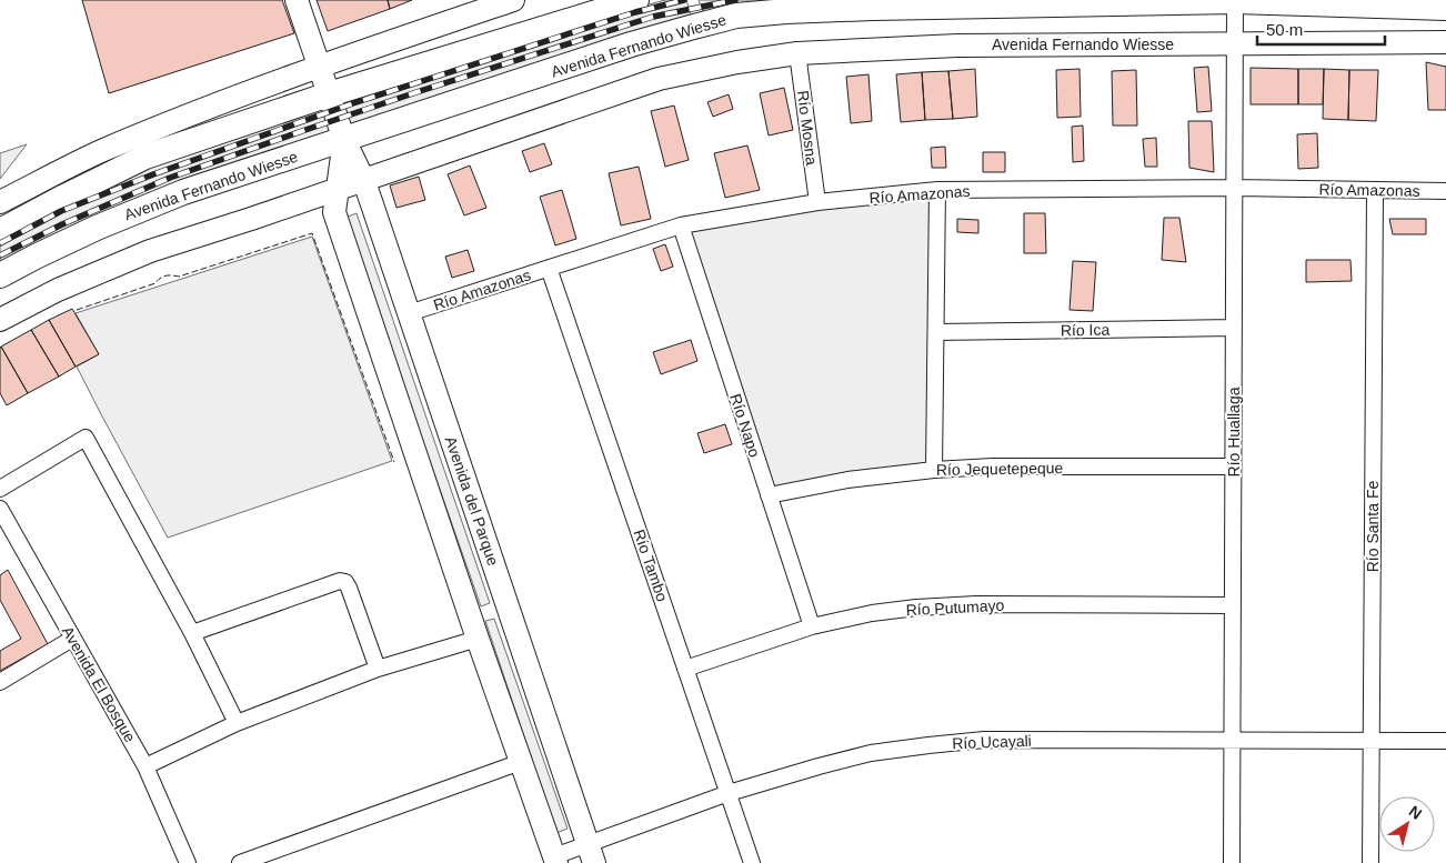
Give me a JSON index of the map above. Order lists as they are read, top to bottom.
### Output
{
  "streets": {
    "main road": ["Avenida Fernando Wiesse", "Avenida del Parque"],
    "street": [
      "Río Mosna",
      "Río Amazonas",
      "Río Ica",
      "Río Napo",
      "Río Huallaga",
      "Río Jequetepeque",
      "Río Santa Fe",
      "Río Tambo",
      "Río Putumayo",
      "Avenida El Bosque",
      "Río Ucayali"
    ]
  },
  "crossings": [
    ["Avenida Fernando Wiesse", "Río Mosna"],
    ["Avenida Fernando Wiesse", "Río Huallaga"],
    ["Avenida Fernando Wiesse", "Avenida del Parque"],
    ["Río Mosna", "Río Amazonas"],
    ["Río Amazonas", "Río Napo"],
    ["Río Amazonas", "Río Huallaga"],
    ["Río Amazonas", "Avenida del Parque"],
    ["Río Amazonas", "Río Santa Fe"],
    ["Río Amazonas", "Río Tambo"],
    ["Río Ica", "Río Huallaga"],
    ["Río Napo", "Río Jequetepeque"],
    ["Río Napo", "Río Putumayo"],
    ["Río Huallaga", "Río Jequetepeque"],
    ["Río Huallaga", "Río Putumayo"],
    ["Río Huallaga", "Río Ucayali"],
    ["Avenida del Parque", "Río Ucayali"],
    ["Río Santa Fe", "Río Ucayali"],
    ["Río Tambo", "Río Putumayo"],
    ["Río Tambo", "Río Ucayali"]
  ],
  "scale_bar": "50 m",
  "north": "top right"
}
